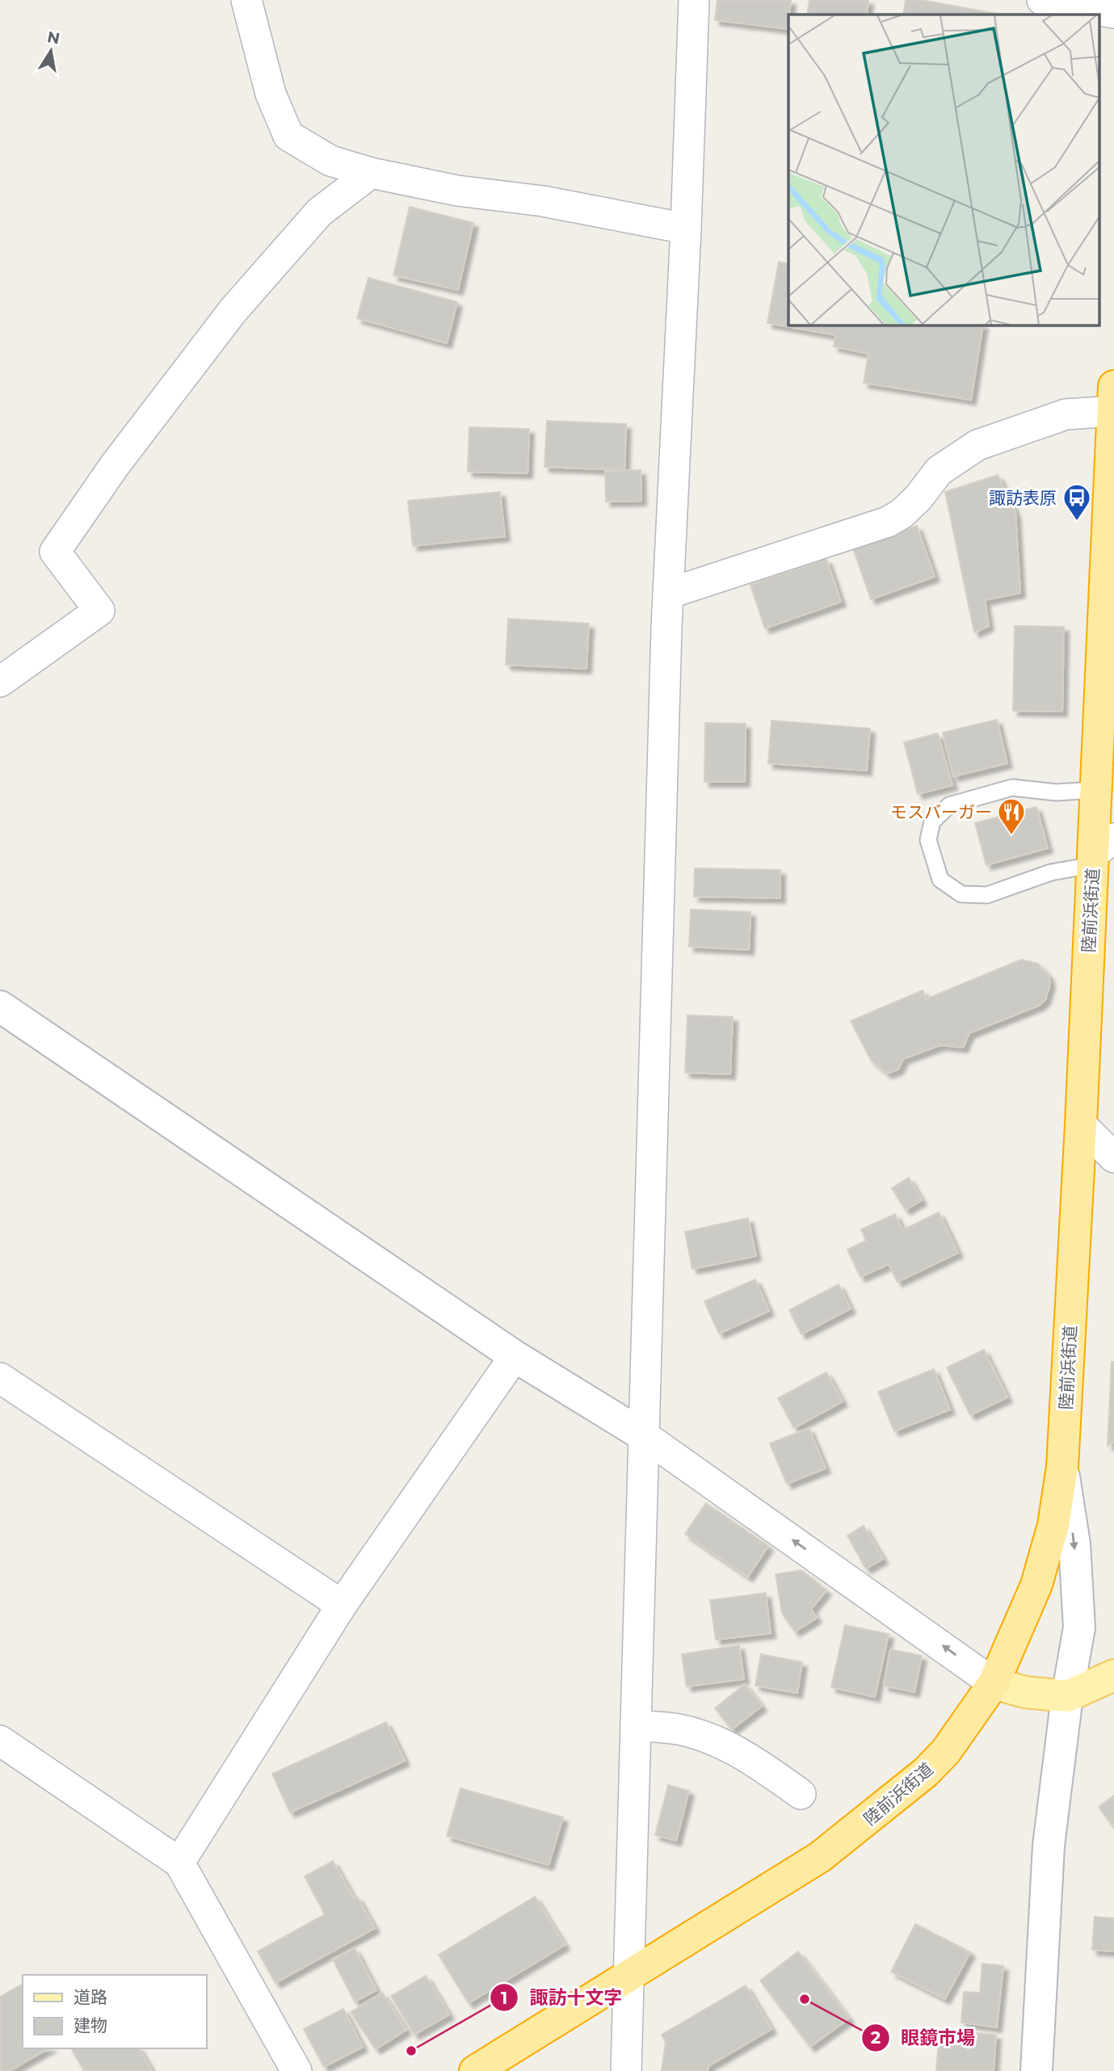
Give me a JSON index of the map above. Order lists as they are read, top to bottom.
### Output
{
  "streets": {
    "highway": ["陸前浜街道"]
  },
  "places": {
    "bus stop": ["諏訪表原"],
    "restaurant": ["モスバーガー"],
    "other": ["眼鏡市場", "諏訪十文字"]
  },
  "legend": ["道路", "建物"],
  "north": "top"
}
